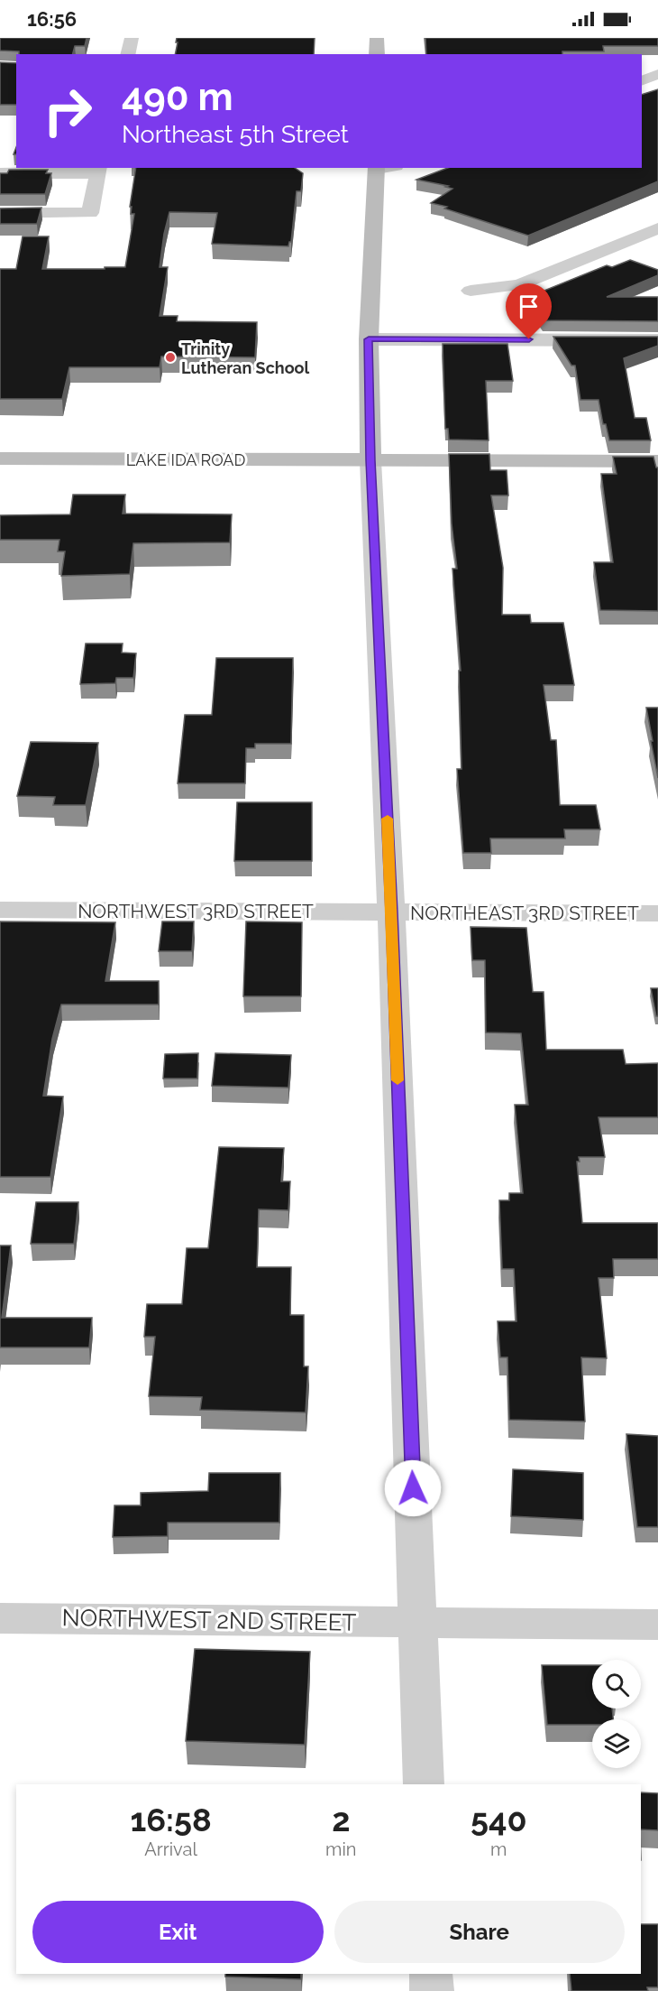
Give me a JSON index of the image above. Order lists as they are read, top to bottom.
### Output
{
  "streets": {
    "street": [
      "LAKE IDA ROAD",
      "NORTHWEST 3RD STREET",
      "NORTHEAST 3RD STREET",
      "NORTHWEST 2ND STREET"
    ]
  },
  "crossings": [
    ["NORTHWEST 3RD STREET", "NORTHEAST 3RD STREET"]
  ],
  "places": ["Trinity Lutheran School"],
  "page": {
    "status": "16:56",
    "turn": ["490 m", "Northeast 5th Street"],
    "eta": [
      "16:58",
      "Arrival",
      "2",
      "min",
      "540",
      "m"
    ],
    "buttons": ["Exit", "Share"]
  }
}
